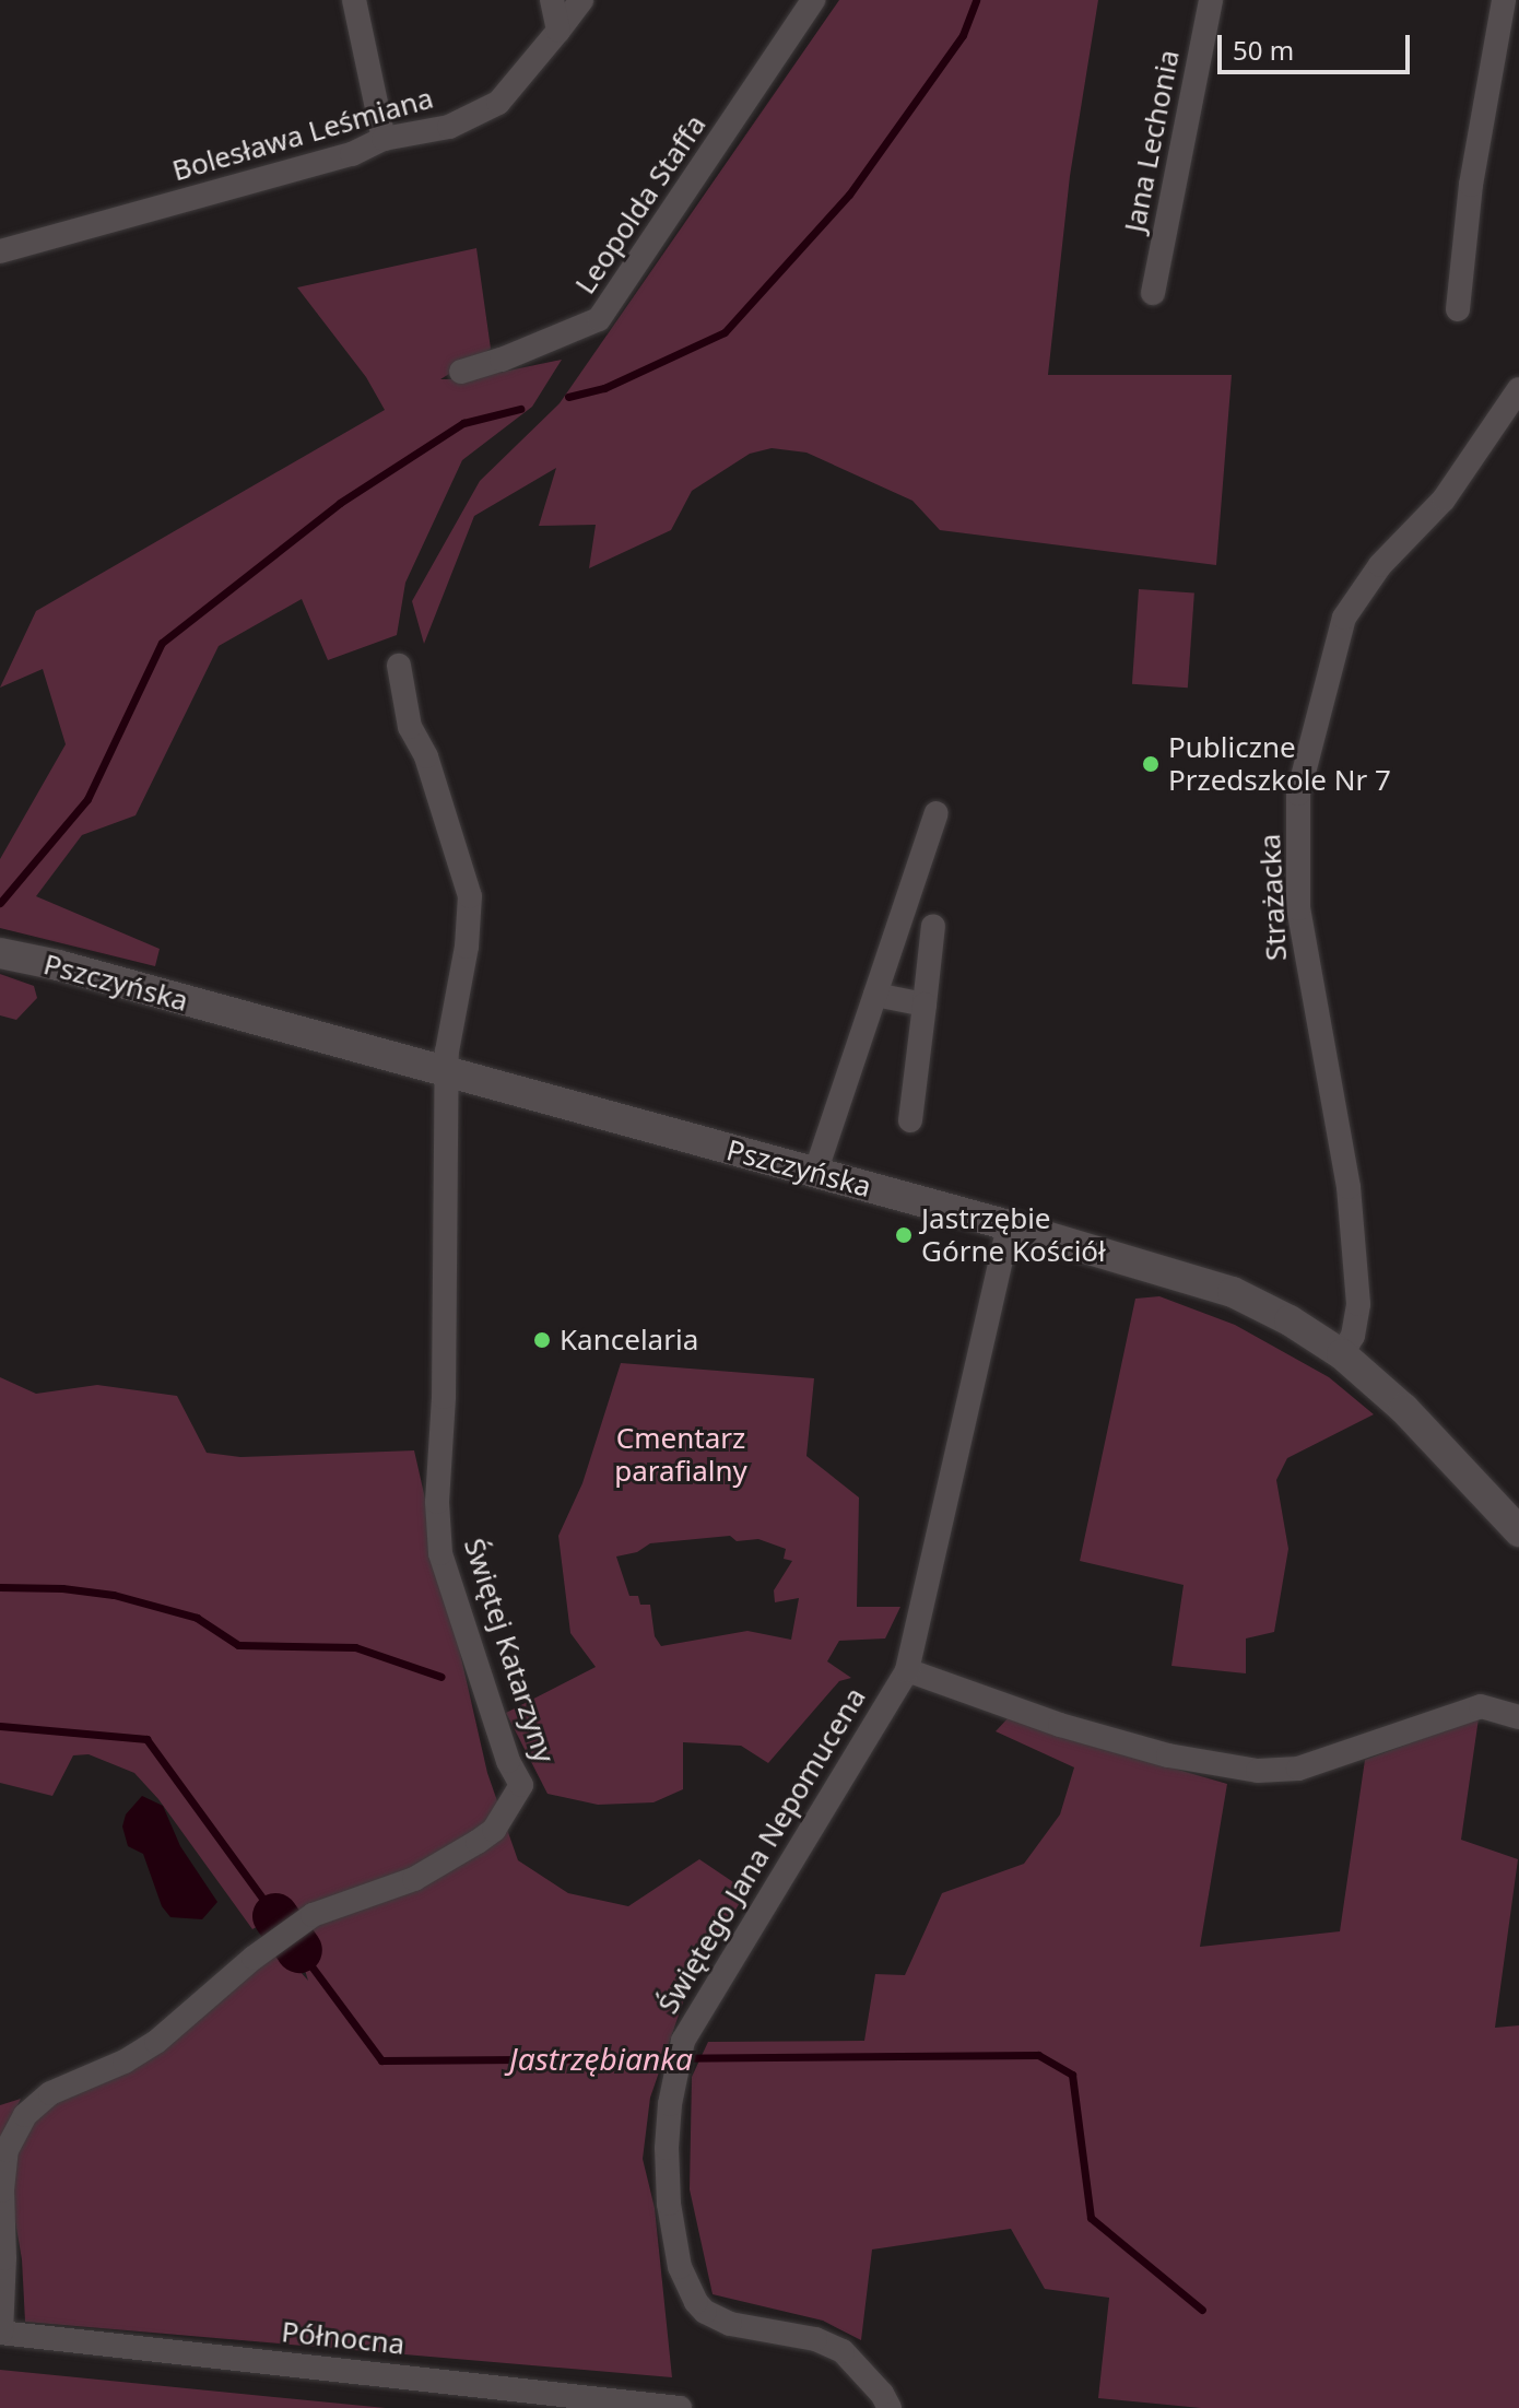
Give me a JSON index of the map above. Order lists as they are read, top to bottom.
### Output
{
  "streets": {
    "street": [
      "Bolesława Leśmiana",
      "Jana Lechonia",
      "Leopolda Staffa",
      "Strażacka",
      "Pszczyńska",
      "Świętej Katarzyny",
      "Świętego Jana Nepomucena",
      "Północna"
    ]
  },
  "crossings": [
    ["Strażacka", "Pszczyńska"],
    ["Pszczyńska", "Świętej Katarzyny"],
    ["Pszczyńska", "Świętego Jana Nepomucena"],
    ["Świętej Katarzyny", "Północna"]
  ],
  "water": ["Jastrzębianka"],
  "parks": ["Cmentarz parafialny"],
  "places": ["Publiczne Przedszkole Nr 7", "Jastrzębie Górne Kościół", "Kancelaria"],
  "scale_bar": "50 m"
}
